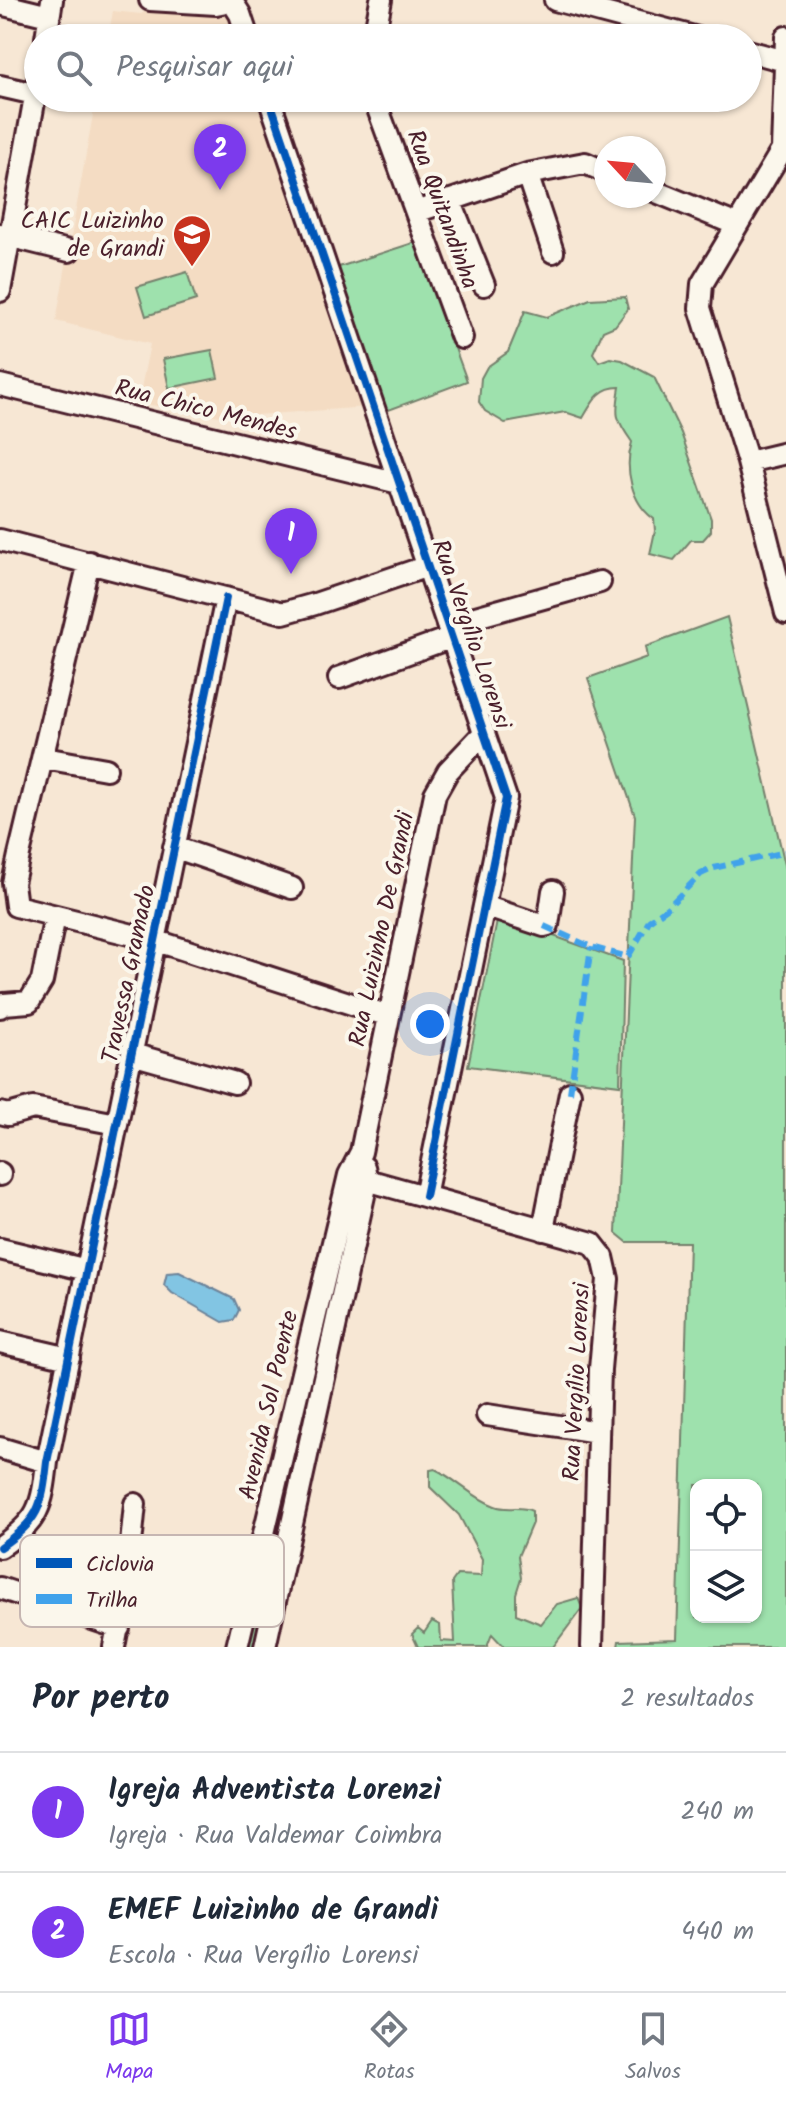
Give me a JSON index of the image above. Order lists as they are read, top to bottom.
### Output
{
  "streets": {
    "street": [
      "Rua Quitandinha",
      "Rua Chico Mendes",
      "Rua Vergílio Lorensi",
      "Rua Luizinho De Grandi",
      "Travessa Gramado",
      "Avenida Sol Poente"
    ]
  },
  "crossings": [
    ["Rua Chico Mendes", "Rua Vergílio Lorensi"],
    ["Rua Vergílio Lorensi", "Rua Luizinho De Grandi"],
    ["Rua Luizinho De Grandi", "Avenida Sol Poente"]
  ],
  "places": {
    "school or university": ["CAIC Luizinho de Grandi"]
  },
  "legend": ["Ciclovia", "Trilha"],
  "north": "top left",
  "page": {
    "search": "Pesquisar aqui",
    "pins": ["2", "1"],
    "heading": ["Por perto", "2 resultados"],
    "list": [
      {
        "mark": "1",
        "name": "Igreja Adventista Lorenzi",
        "note": "Igreja · Rua Valdemar Coimbra",
        "value": "240 m"
      },
      {
        "mark": "2",
        "name": "EMEF Luizinho de Grandi",
        "note": "Escola · Rua Vergílio Lorensi",
        "value": "440 m"
      }
    ],
    "nav": ["Mapa", "Rotas", "Salvos"]
  }
}
